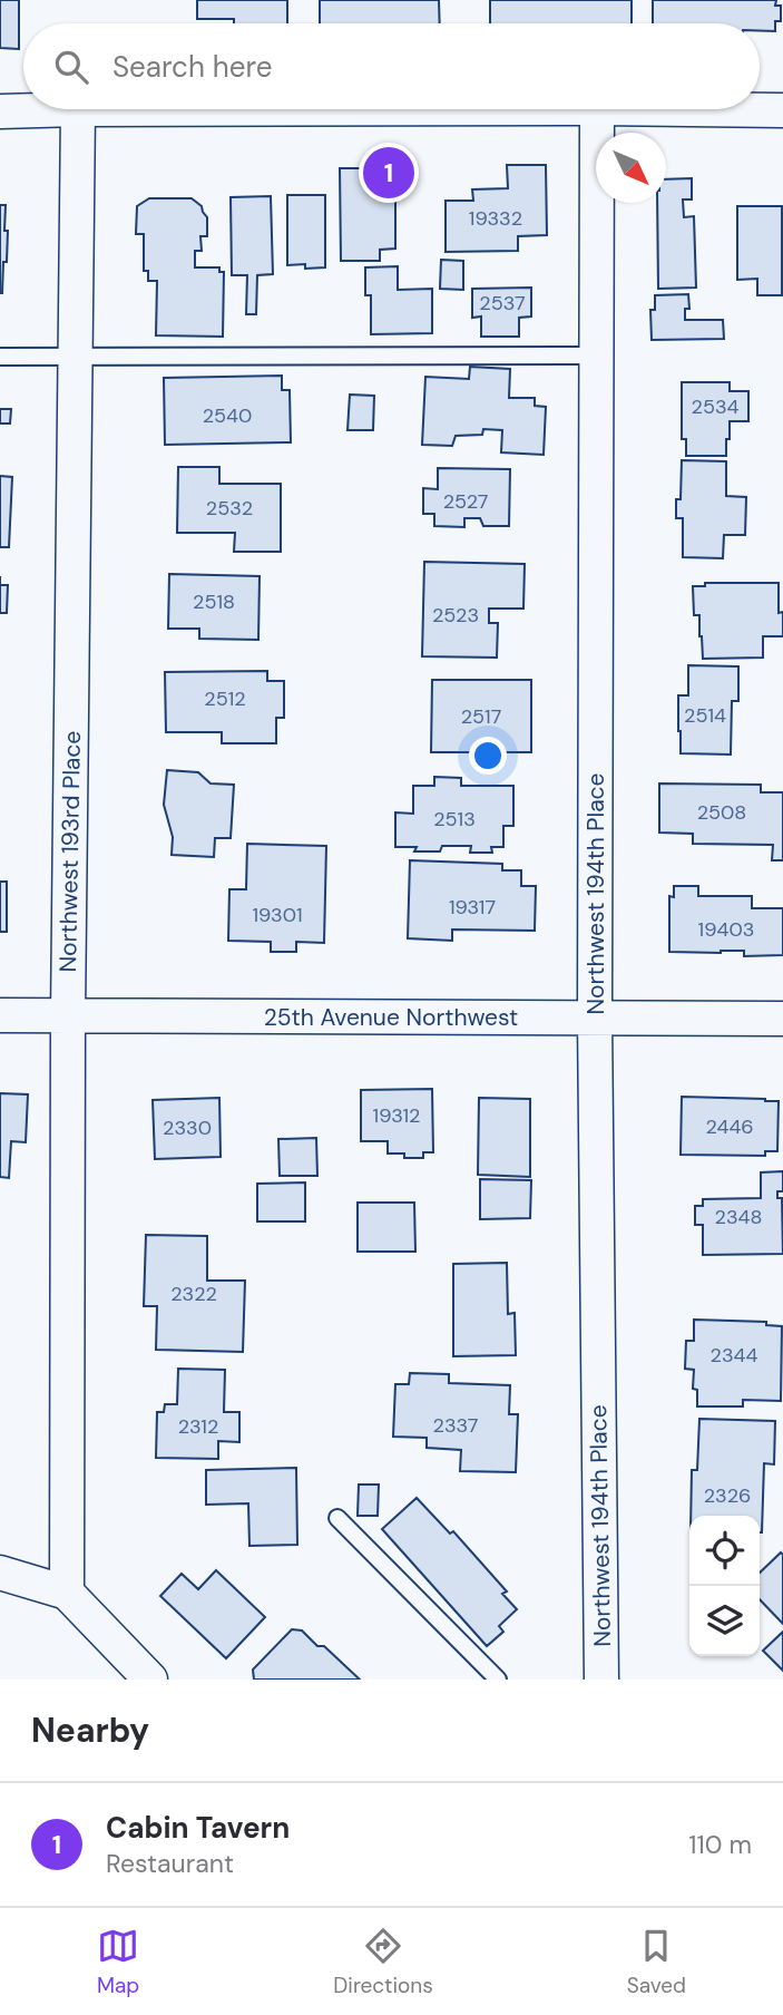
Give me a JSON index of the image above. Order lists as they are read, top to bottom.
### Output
{
  "streets": {
    "street": ["Northwest 193rd Place", "Northwest 194th Place", "25th Avenue Northwest"]
  },
  "crossings": [
    ["Northwest 193rd Place", "25th Avenue Northwest"],
    ["Northwest 194th Place", "25th Avenue Northwest"]
  ],
  "house_numbers": [
    "19332",
    "2537",
    "2534",
    "2540",
    "2527",
    "2532",
    "2518",
    "2523",
    "2512",
    "2514",
    "2517",
    "2508",
    "2513",
    "19317",
    "19301",
    "19403",
    "19312",
    "2446",
    "2330",
    "2348",
    "2322",
    "2344",
    "2337",
    "2312",
    "2326"
  ],
  "north": "bottom right",
  "page": {
    "search": "Search here",
    "pins": "1",
    "heading": "Nearby",
    "list": [
      {
        "mark": "1",
        "name": "Cabin Tavern",
        "note": "Restaurant",
        "value": "110 m"
      }
    ],
    "nav": ["Map", "Directions", "Saved"]
  }
}
